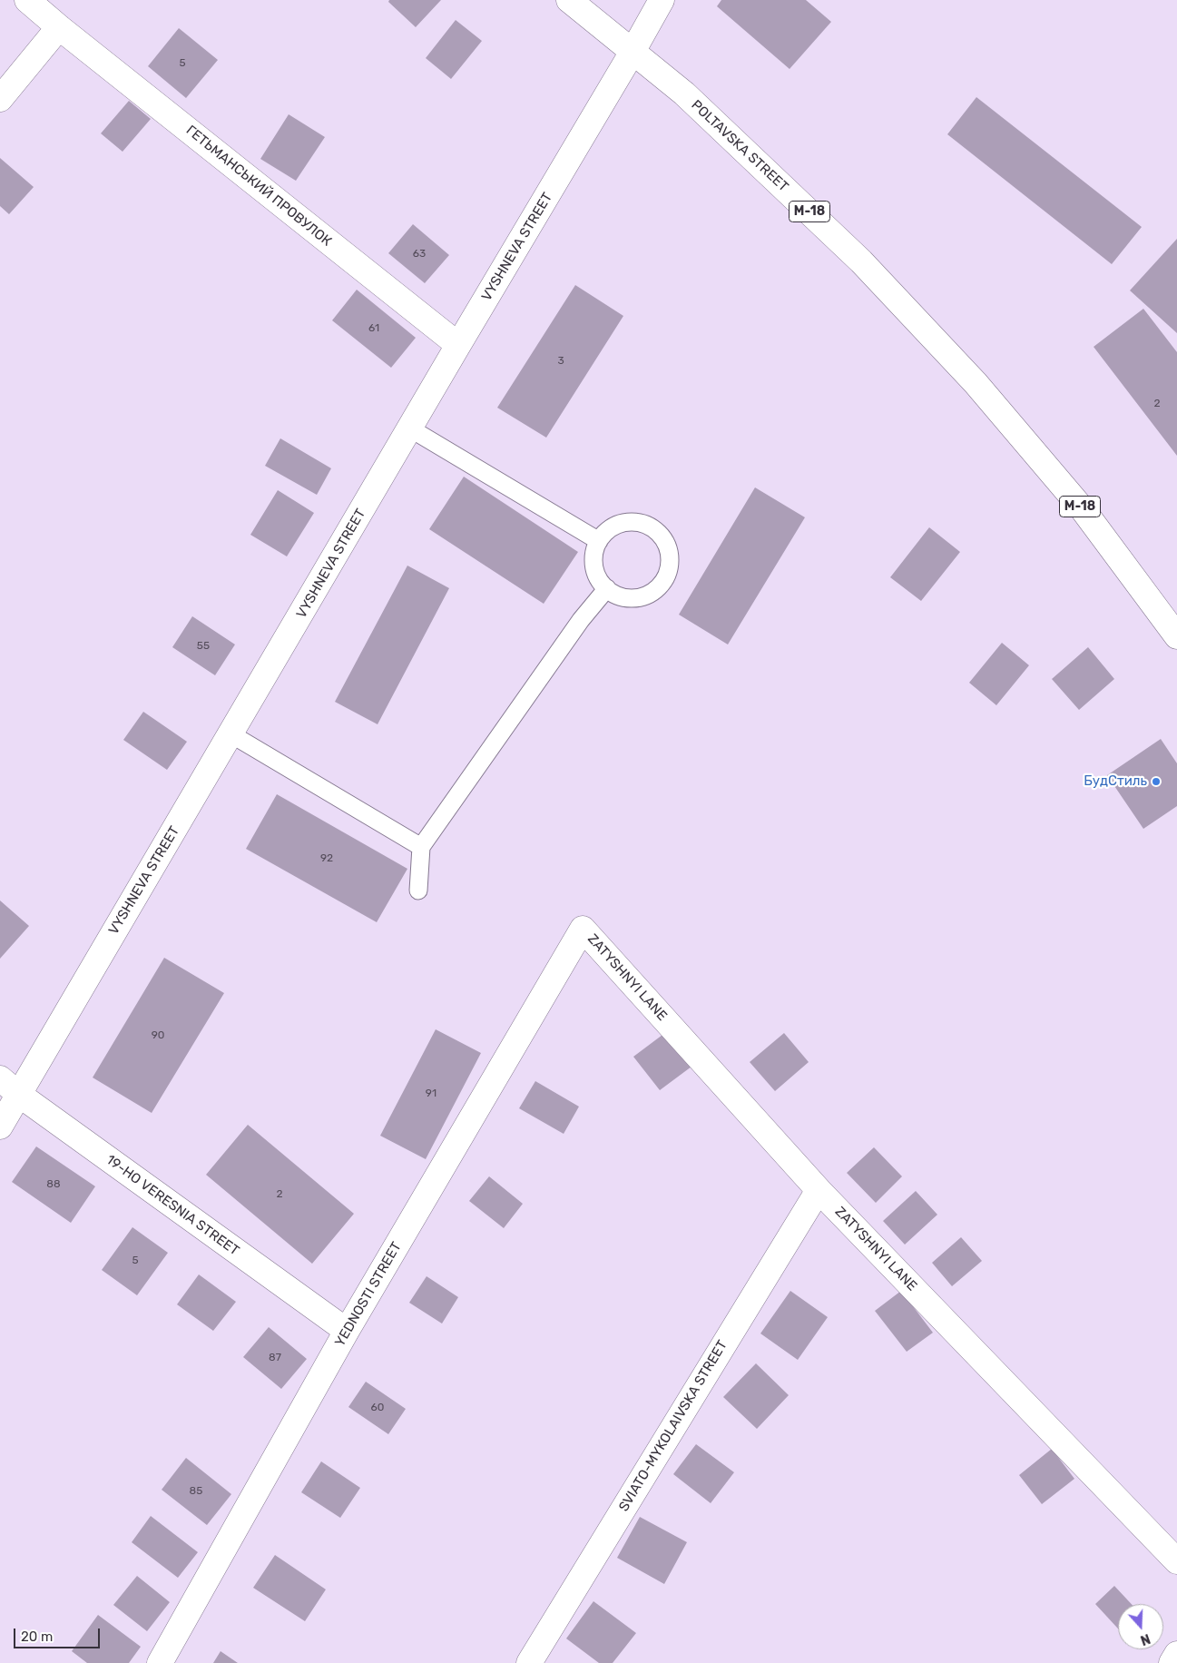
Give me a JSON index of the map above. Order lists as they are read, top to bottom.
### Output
{
  "streets": {
    "main road": [
      "POLTAVSKA STREET",
      "ГЕТЬМАНСЬКИЙ ПРОВУЛОК",
      "М-18",
      "VYSHNEVA STREET",
      "ZATYSHNYI LANE",
      "19-HO VERESNIA STREET",
      "YEDNOSTI STREET",
      "SVIATO-MYKOLAIVSKA STREET"
    ]
  },
  "crossings": [
    ["POLTAVSKA STREET", "VYSHNEVA STREET"],
    ["ГЕТЬМАНСЬКИЙ ПРОВУЛОК", "VYSHNEVA STREET"],
    ["VYSHNEVA STREET", "19-HO VERESNIA STREET"],
    ["ZATYSHNYI LANE", "YEDNOSTI STREET"],
    ["ZATYSHNYI LANE", "SVIATO-MYKOLAIVSKA STREET"],
    ["19-HO VERESNIA STREET", "YEDNOSTI STREET"]
  ],
  "places": ["БудСтиль"],
  "house_numbers": [
    "5",
    "63",
    "61",
    "3",
    "2",
    "55",
    "92",
    "90",
    "91",
    "88",
    "2",
    "5",
    "87",
    "60",
    "85"
  ],
  "scale_bar": "20 m",
  "north": "bottom"
}
